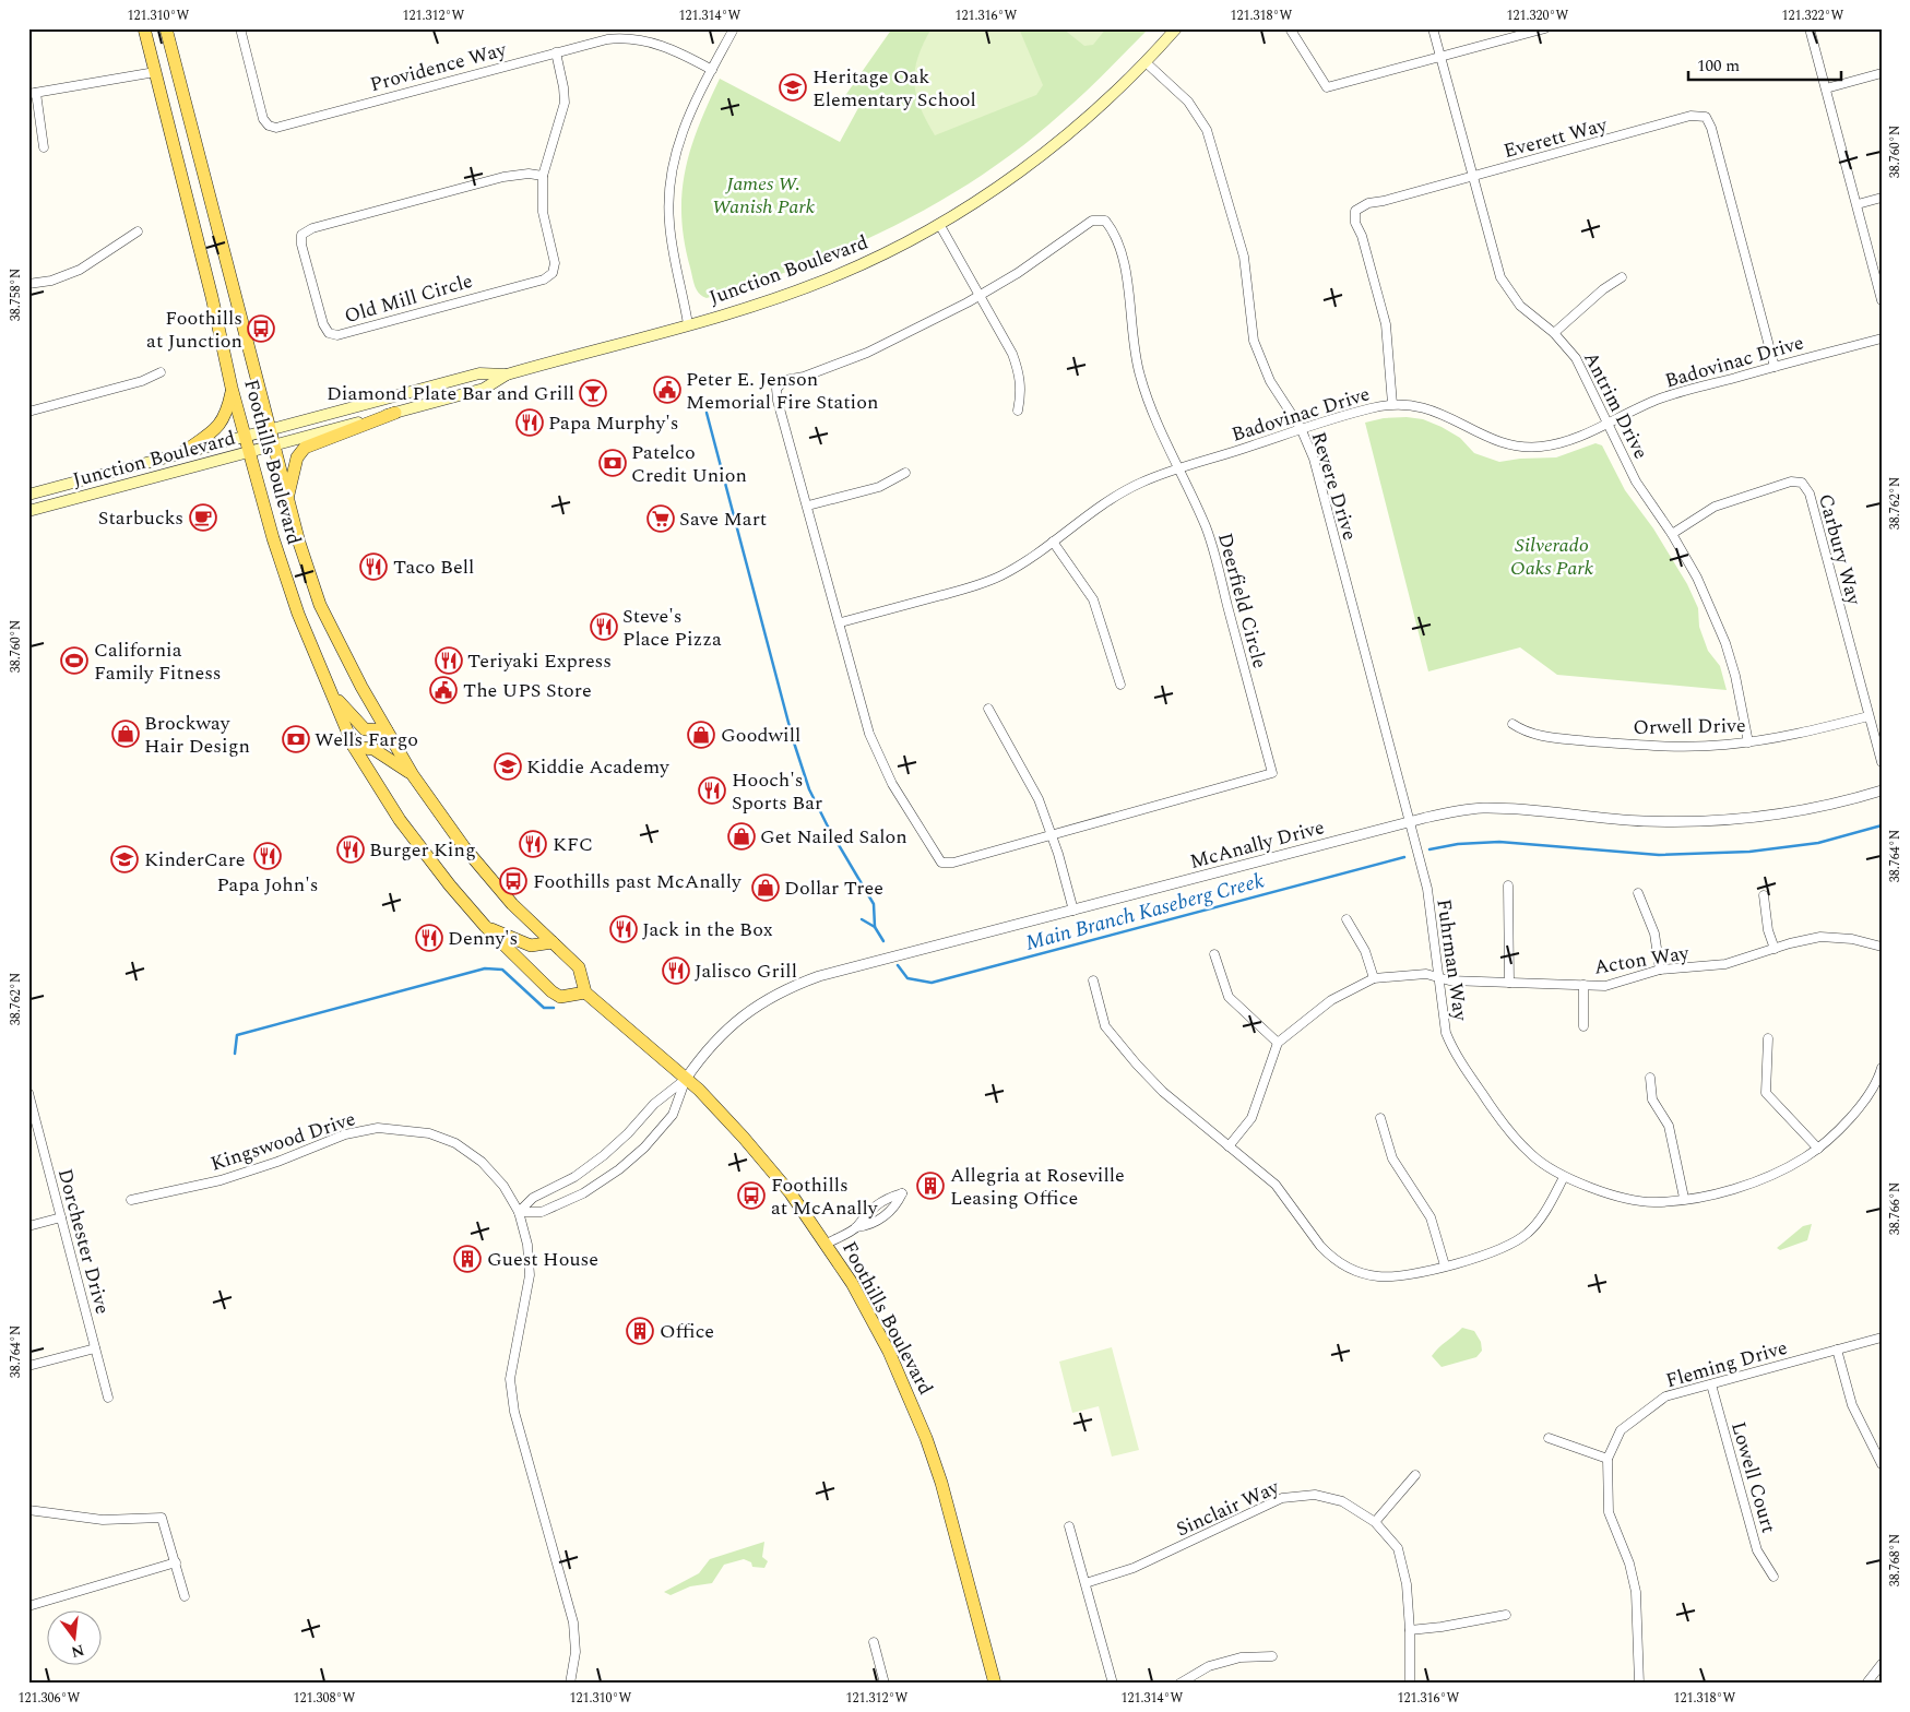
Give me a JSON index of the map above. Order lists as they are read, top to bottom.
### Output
{
  "streets": {
    "main road": ["Junction Boulevard", "Foothills Boulevard"],
    "street": [
      "Providence Way",
      "Everett Way",
      "Old Mill Circle",
      "Badovinac Drive",
      "Antrim Drive",
      "Revere Drive",
      "Carbury Way",
      "Deerfield Circle",
      "Orwell Drive",
      "McAnally Drive",
      "Fuhrman Way",
      "Acton Way",
      "Kingswood Drive",
      "Dorchester Drive",
      "Fleming Drive",
      "Lowell Court",
      "Sinclair Way"
    ]
  },
  "crossings": [
    ["Providence Way", "Old Mill Circle"],
    ["Everett Way", "Badovinac Drive"],
    ["Everett Way", "Antrim Drive"],
    ["Junction Boulevard", "Foothills Boulevard"],
    ["Junction Boulevard", "Revere Drive"],
    ["Badovinac Drive", "Antrim Drive"],
    ["Badovinac Drive", "Revere Drive"],
    ["Badovinac Drive", "Deerfield Circle"],
    ["Antrim Drive", "Carbury Way"],
    ["Antrim Drive", "Orwell Drive"],
    ["Foothills Boulevard", "McAnally Drive"],
    ["Revere Drive", "McAnally Drive"],
    ["Revere Drive", "Fuhrman Way"],
    ["Carbury Way", "Orwell Drive"],
    ["McAnally Drive", "Fuhrman Way"],
    ["McAnally Drive", "Kingswood Drive"],
    ["Fuhrman Way", "Acton Way"],
    ["Fleming Drive", "Lowell Court"]
  ],
  "water": ["Main Branch Kaseberg Creek"],
  "parks": ["James W. Wanish Park", "Silverado Oaks Park"],
  "places": {
    "school or university": ["Heritage Oak Elementary School", "Kiddie Academy", "KinderCare"],
    "bus stop": ["Foothills at Junction", "Foothills past McAnally", "Foothills at McAnally"],
    "public building": ["Peter E. Jenson Memorial Fire Station", "The UPS Store"],
    "bar": ["Diamond Plate Bar and Grill"],
    "restaurant": [
      "Papa Murphy's",
      "Taco Bell",
      "Steve's Place Pizza",
      "Teriyaki Express",
      "Hooch's Sports Bar",
      "KFC",
      "Burger King",
      "Papa John's",
      "Jack in the Box",
      "Denny's",
      "Jalisco Grill"
    ],
    "bank": ["Patelco Credit Union", "Wells Fargo"],
    "cafe": ["Starbucks"],
    "supermarket": ["Save Mart"],
    "sports": ["California Family Fitness"],
    "shop": [
      "Brockway Hair Design",
      "Goodwill",
      "Get Nailed Salon",
      "Dollar Tree"
    ],
    "building": ["Allegria at Roseville Leasing Office", "Guest House", "Office"]
  },
  "scale_bar": "100 m",
  "north": "bottom",
  "coordinates": [
    "121.310°W",
    "121.312°W",
    "121.314°W",
    "121.316°W",
    "121.318°W",
    "121.320°W",
    "121.322°W",
    "38.760°N",
    "38.758°N",
    "38.762°N",
    "38.764°N",
    "38.766°N",
    "38.768°N",
    "121.306°W",
    "121.308°W"
  ]
}
